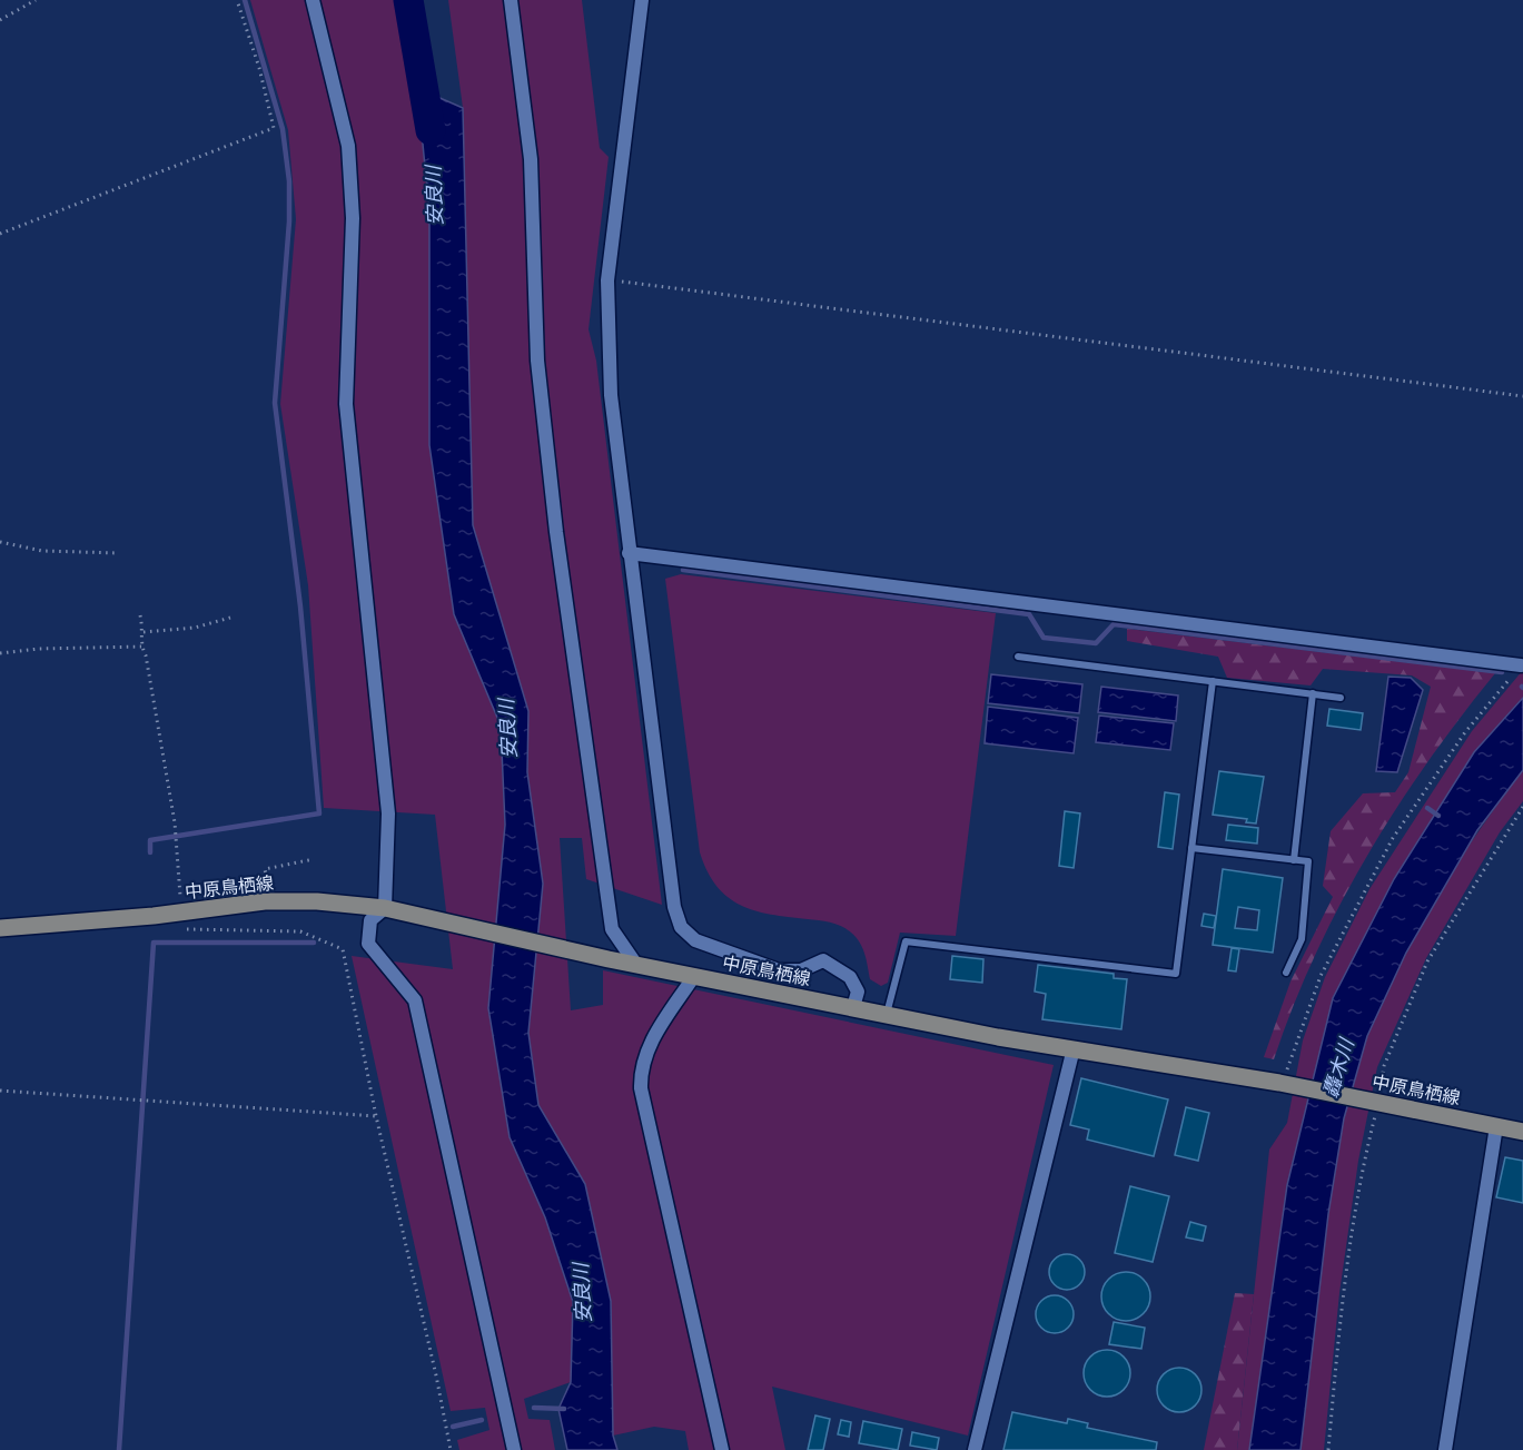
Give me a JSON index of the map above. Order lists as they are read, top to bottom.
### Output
{
  "streets": {
    "main road": ["中原鳥栖線"]
  },
  "water": ["安良川", "轟木川"]
}
